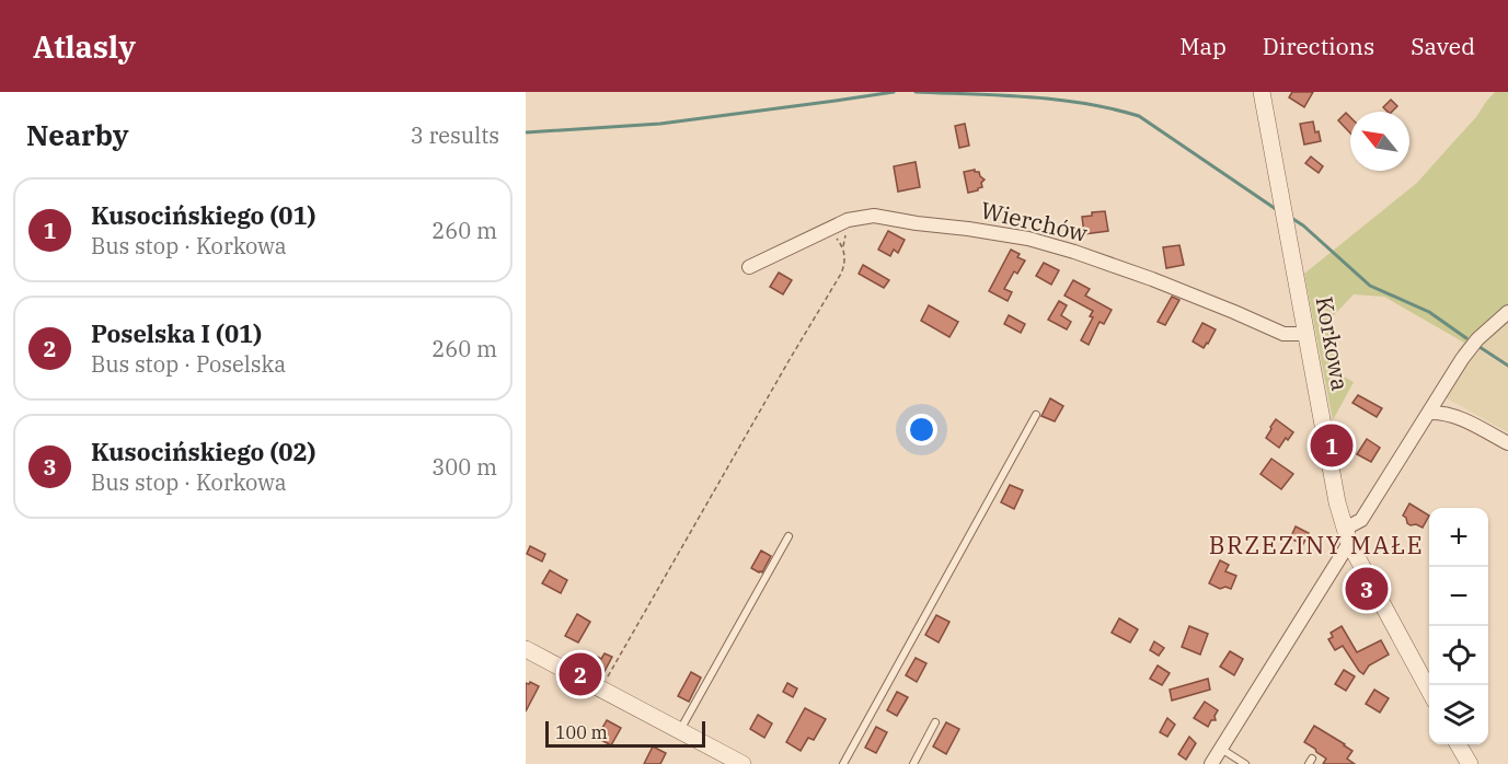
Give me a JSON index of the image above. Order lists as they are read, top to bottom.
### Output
{
  "streets": {
    "street": ["Wierchów", "Korkowa"]
  },
  "crossings": [
    ["Wierchów", "Korkowa"]
  ],
  "districts": ["BRZEZINY MAŁE"],
  "scale_bar": "100 m",
  "north": "top left",
  "page": {
    "header": "Atlasly",
    "nav": ["Map", "Directions", "Saved"],
    "heading": ["Nearby", "3 results"],
    "list": [
      {
        "mark": "1",
        "name": "Kusocińskiego (01)",
        "note": "Bus stop · Korkowa",
        "value": "260 m"
      },
      {
        "mark": "2",
        "name": "Poselska I (01)",
        "note": "Bus stop · Poselska",
        "value": "260 m"
      },
      {
        "mark": "3",
        "name": "Kusocińskiego (02)",
        "note": "Bus stop · Korkowa",
        "value": "300 m"
      }
    ],
    "pins": ["1", "3", "2"],
    "map_buttons": ["+", "−"],
    "scale": "100 m"
  }
}
